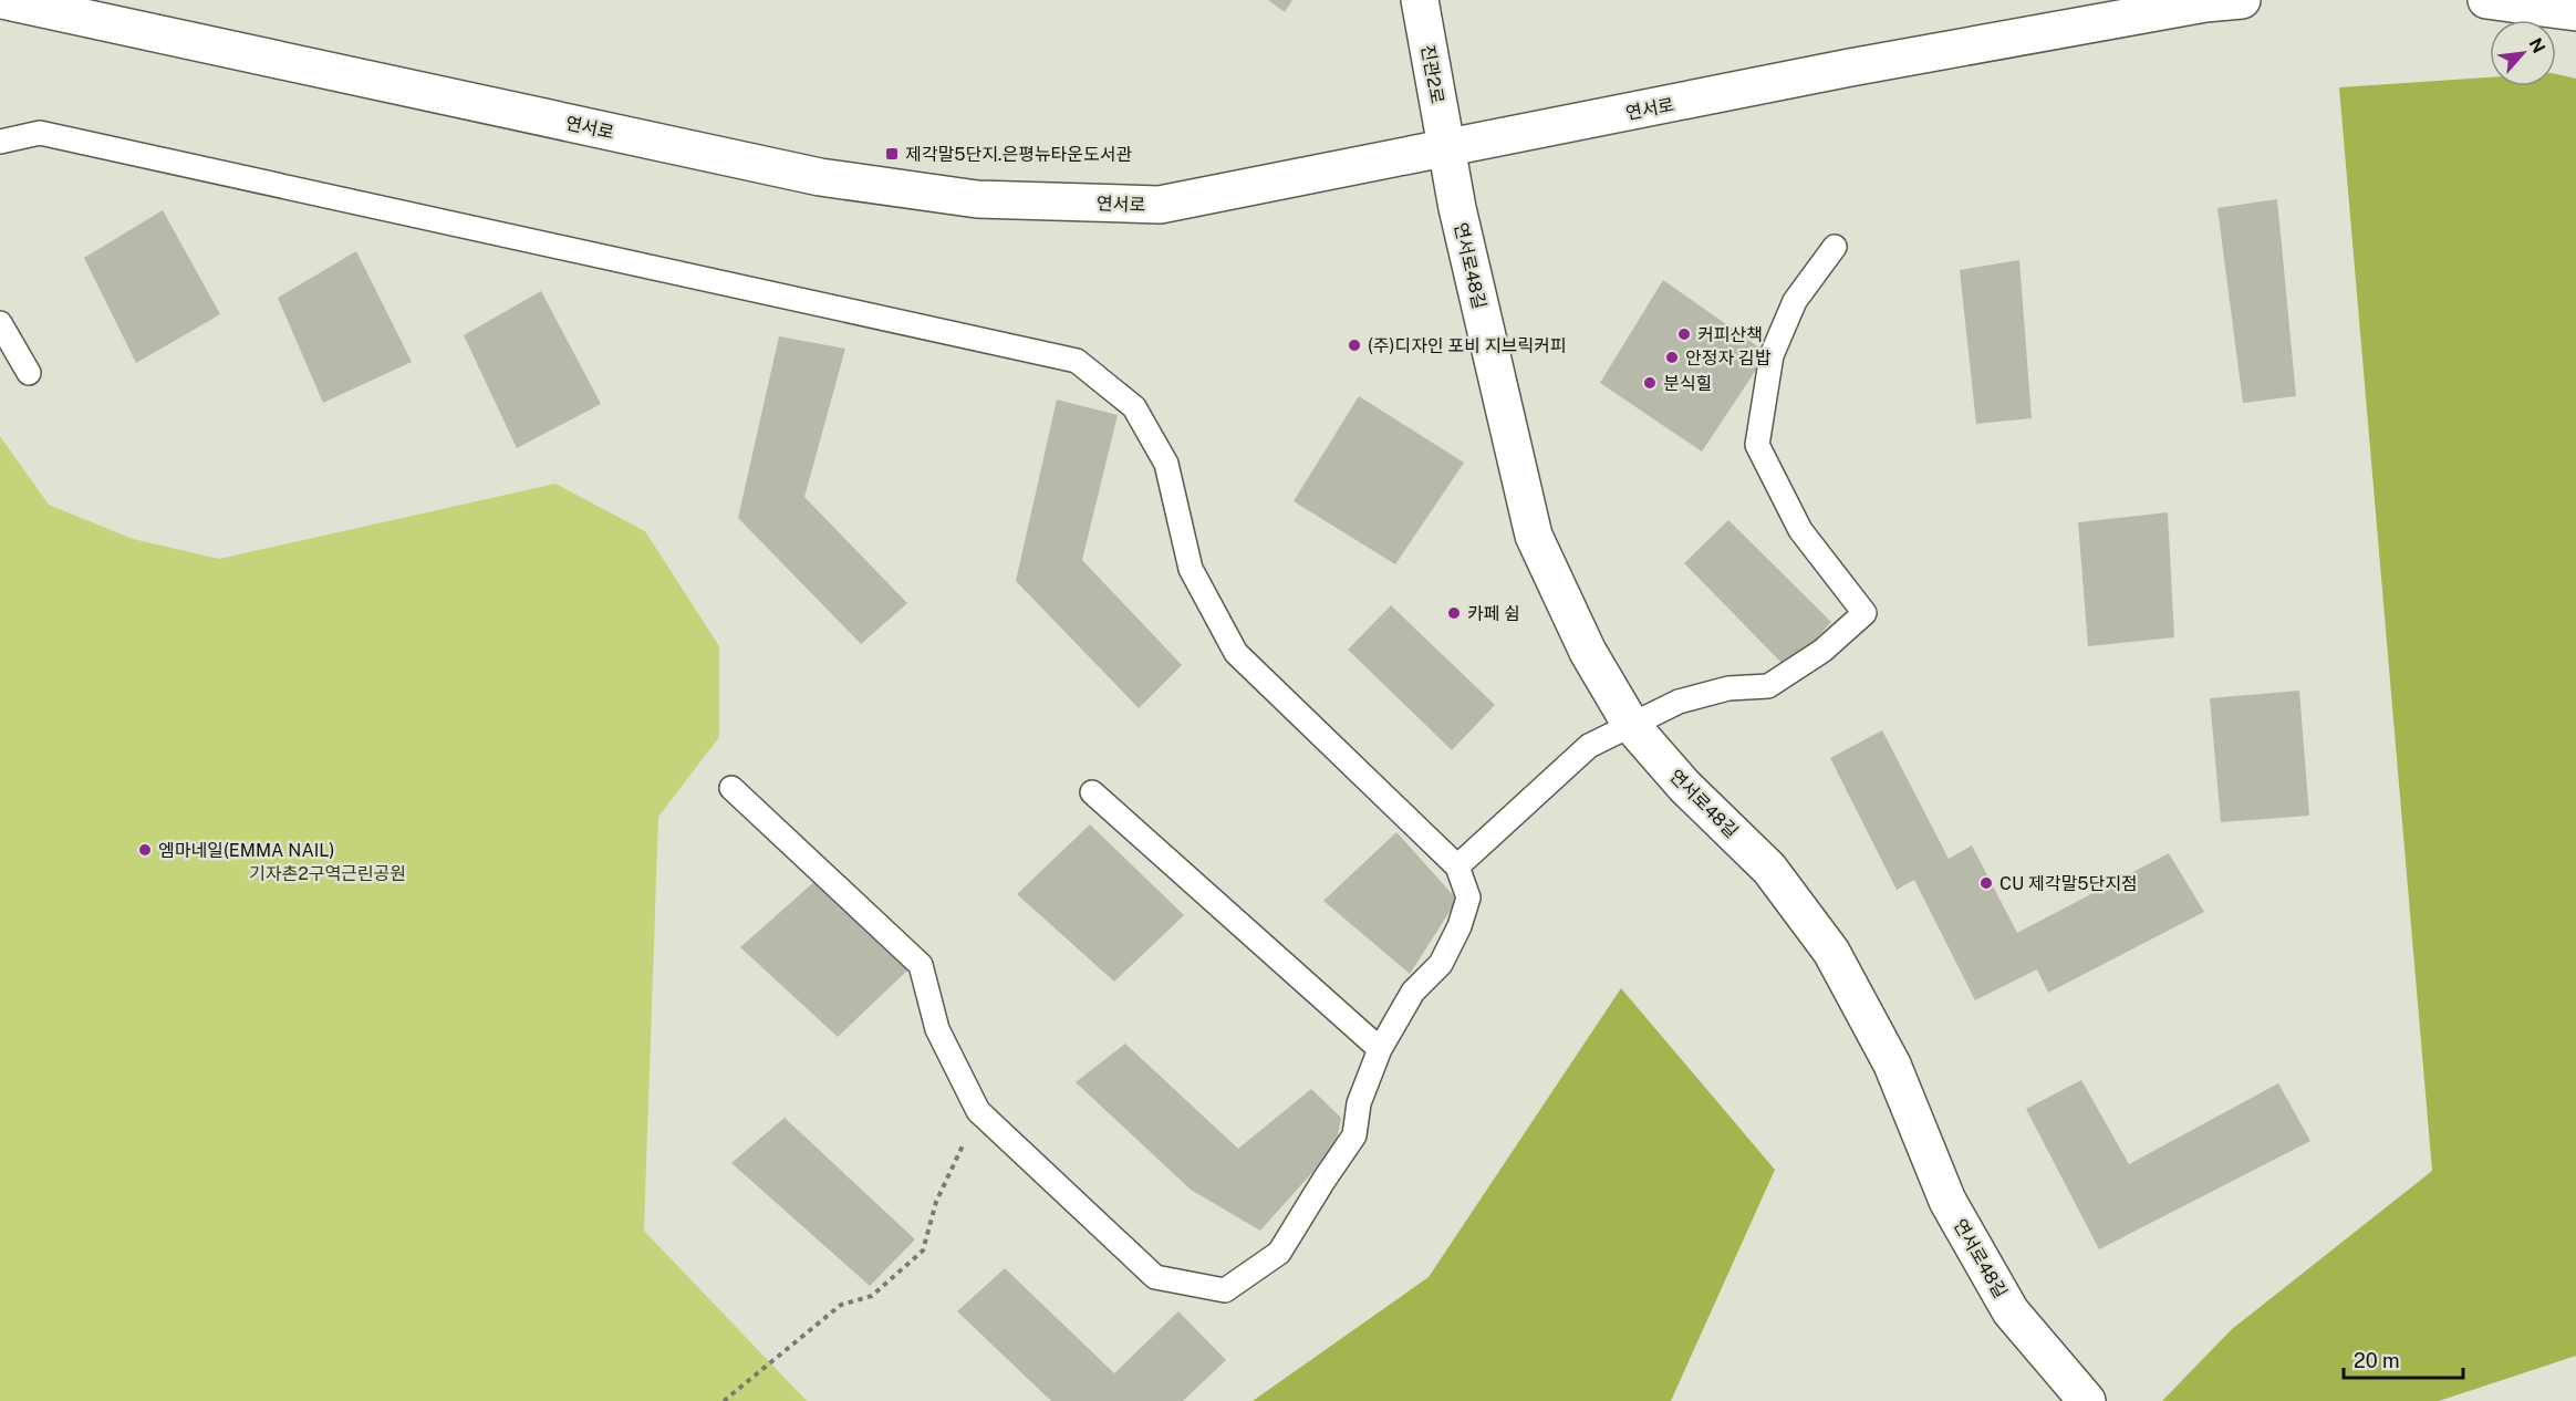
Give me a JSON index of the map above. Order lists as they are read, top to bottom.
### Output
{
  "streets": {
    "main road": ["진관2로", "연서로", "연서로48길"]
  },
  "crossings": [
    ["진관2로", "연서로"],
    ["진관2로", "연서로48길"],
    ["연서로", "연서로48길"]
  ],
  "parks": ["기자촌2구역근린공원"],
  "places": {
    "transit": ["제각말5단지.은평뉴타운도서관"],
    "other": [
      "커피산책",
      "(주)디자인 포비 지브릭커피",
      "안정자 김밥",
      "분식힐",
      "카페 쉼",
      "엠마네일(EMMA NAIL)",
      "CU 제각말5단지점"
    ]
  },
  "scale_bar": "20 m",
  "north": "top right"
}
